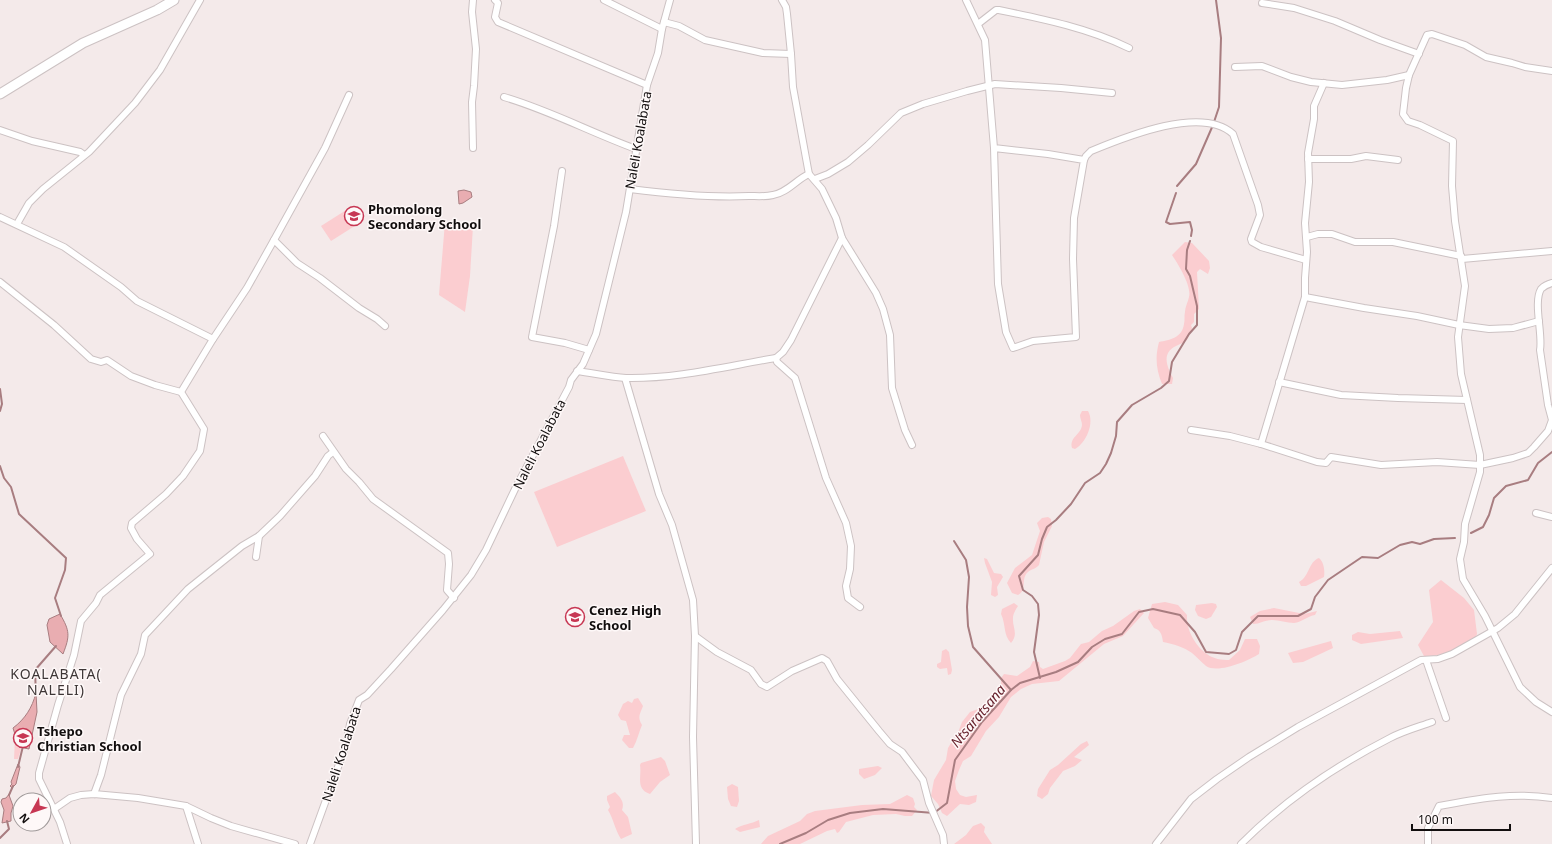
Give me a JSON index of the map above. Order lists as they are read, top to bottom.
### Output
{
  "streets": {
    "street": ["Naleli Koalabata"]
  },
  "districts": ["KOALABATA( NALELI)"],
  "water": ["Ntsaratsana"],
  "places": {
    "school or university": ["Phomolong Secondary School", "Cenez High School", "Tshepo Christian School"]
  },
  "scale_bar": "100 m",
  "north": "bottom left"
}
